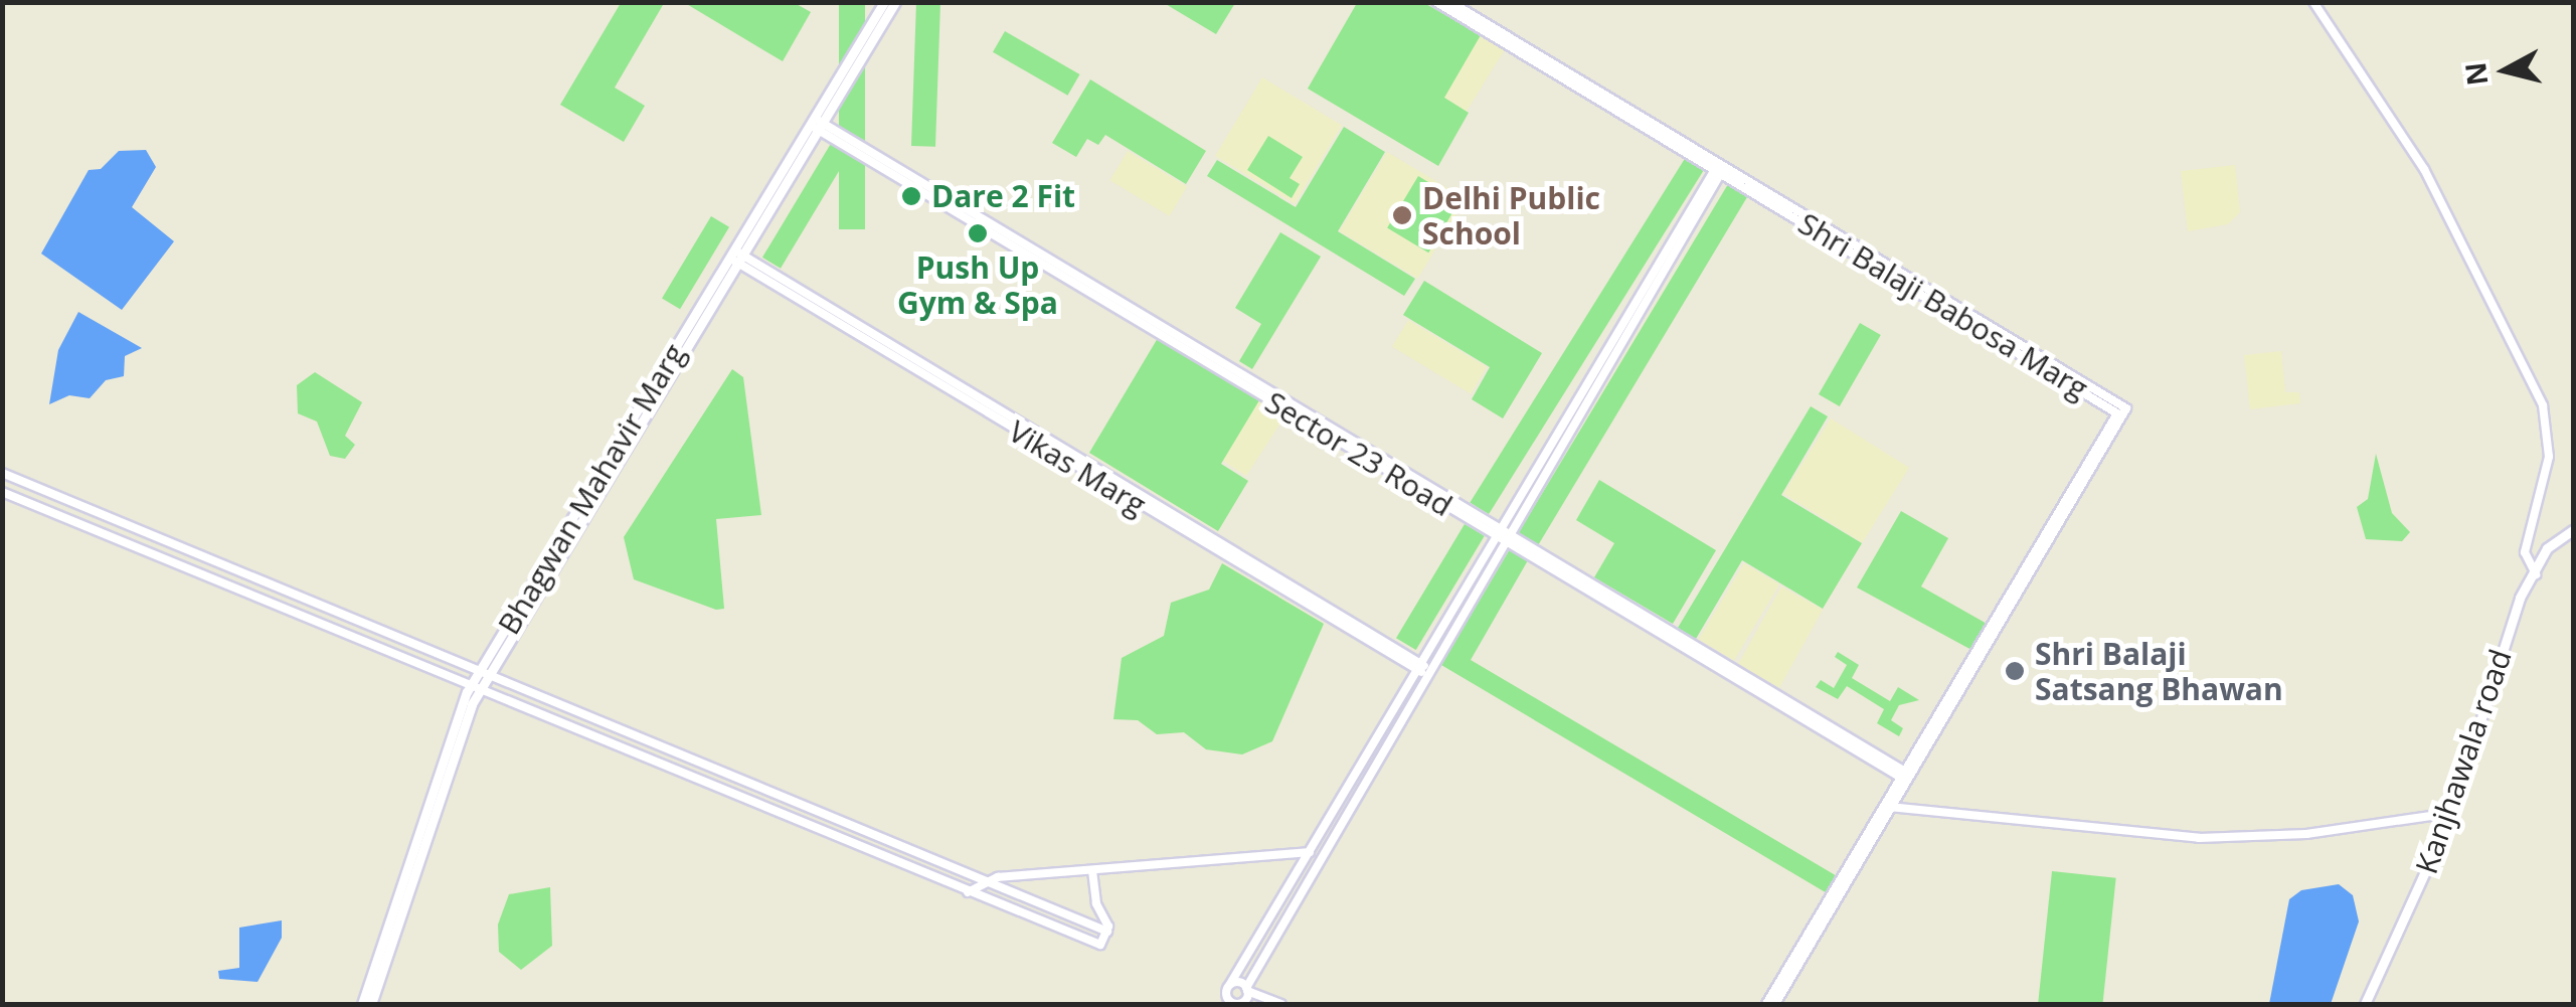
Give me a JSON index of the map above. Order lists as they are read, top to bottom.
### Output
{
  "streets": {
    "main road": ["Bhagwan Mahavir Marg", "Kanjhawala road"],
    "street": ["Shri Balaji Babosa Marg", "Sector 23 Road", "Vikas Marg"]
  },
  "crossings": [
    ["Shri Balaji Babosa Marg", "Sector 23 Road"],
    ["Sector 23 Road", "Bhagwan Mahavir Marg"],
    ["Vikas Marg", "Bhagwan Mahavir Marg"]
  ],
  "places": [
    "Dare 2 Fit",
    "Delhi Public School",
    "Push Up Gym & Spa",
    "Shri Balaji Satsang Bhawan"
  ],
  "north": "left"
}
